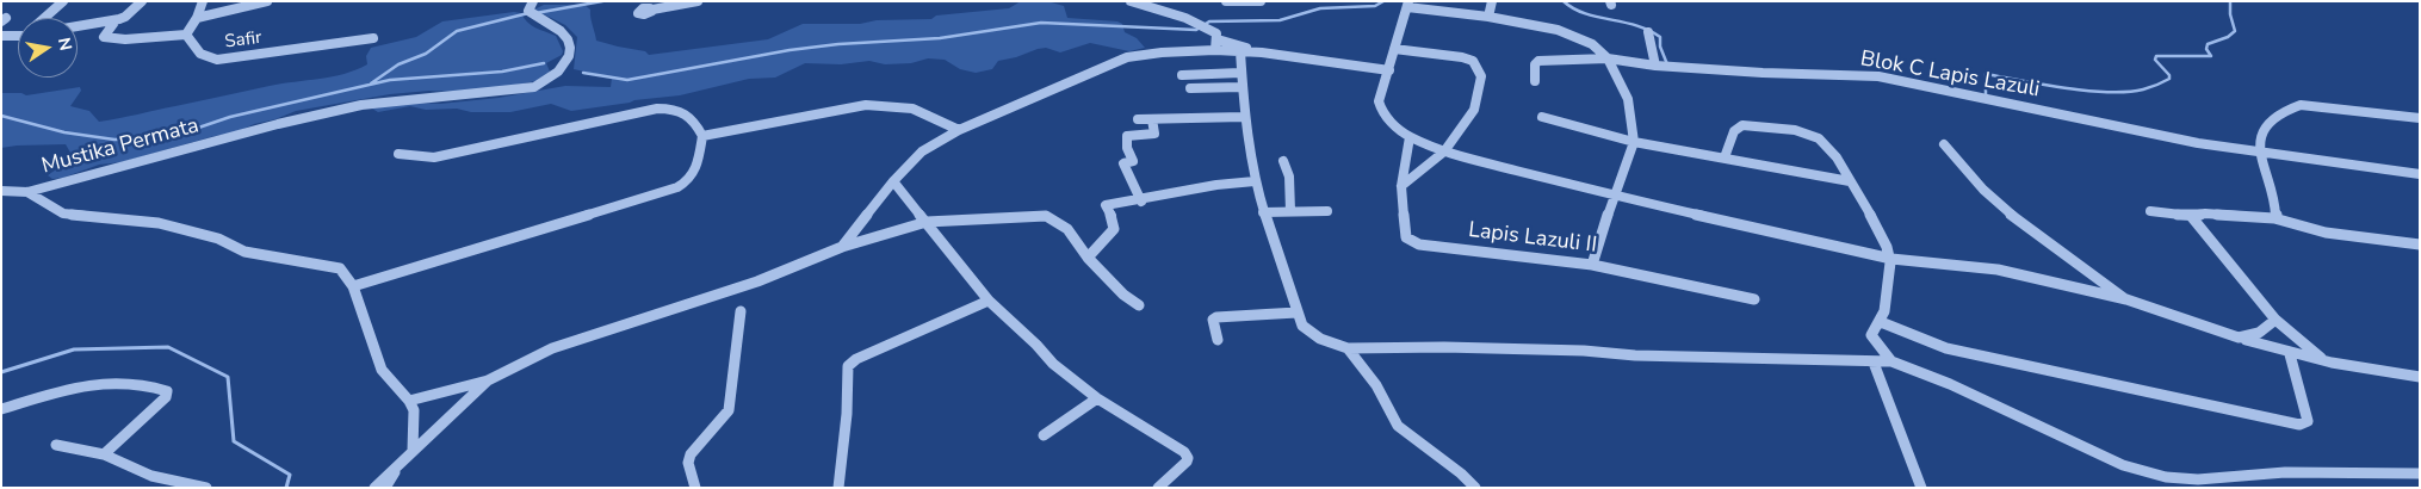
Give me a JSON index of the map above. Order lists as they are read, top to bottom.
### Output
{
  "streets": {
    "street": [
      "Safir",
      "Blok C Lapis Lazuli",
      "Mustika Permata",
      "Lapis Lazuli II"
    ]
  },
  "north": "right"
}
